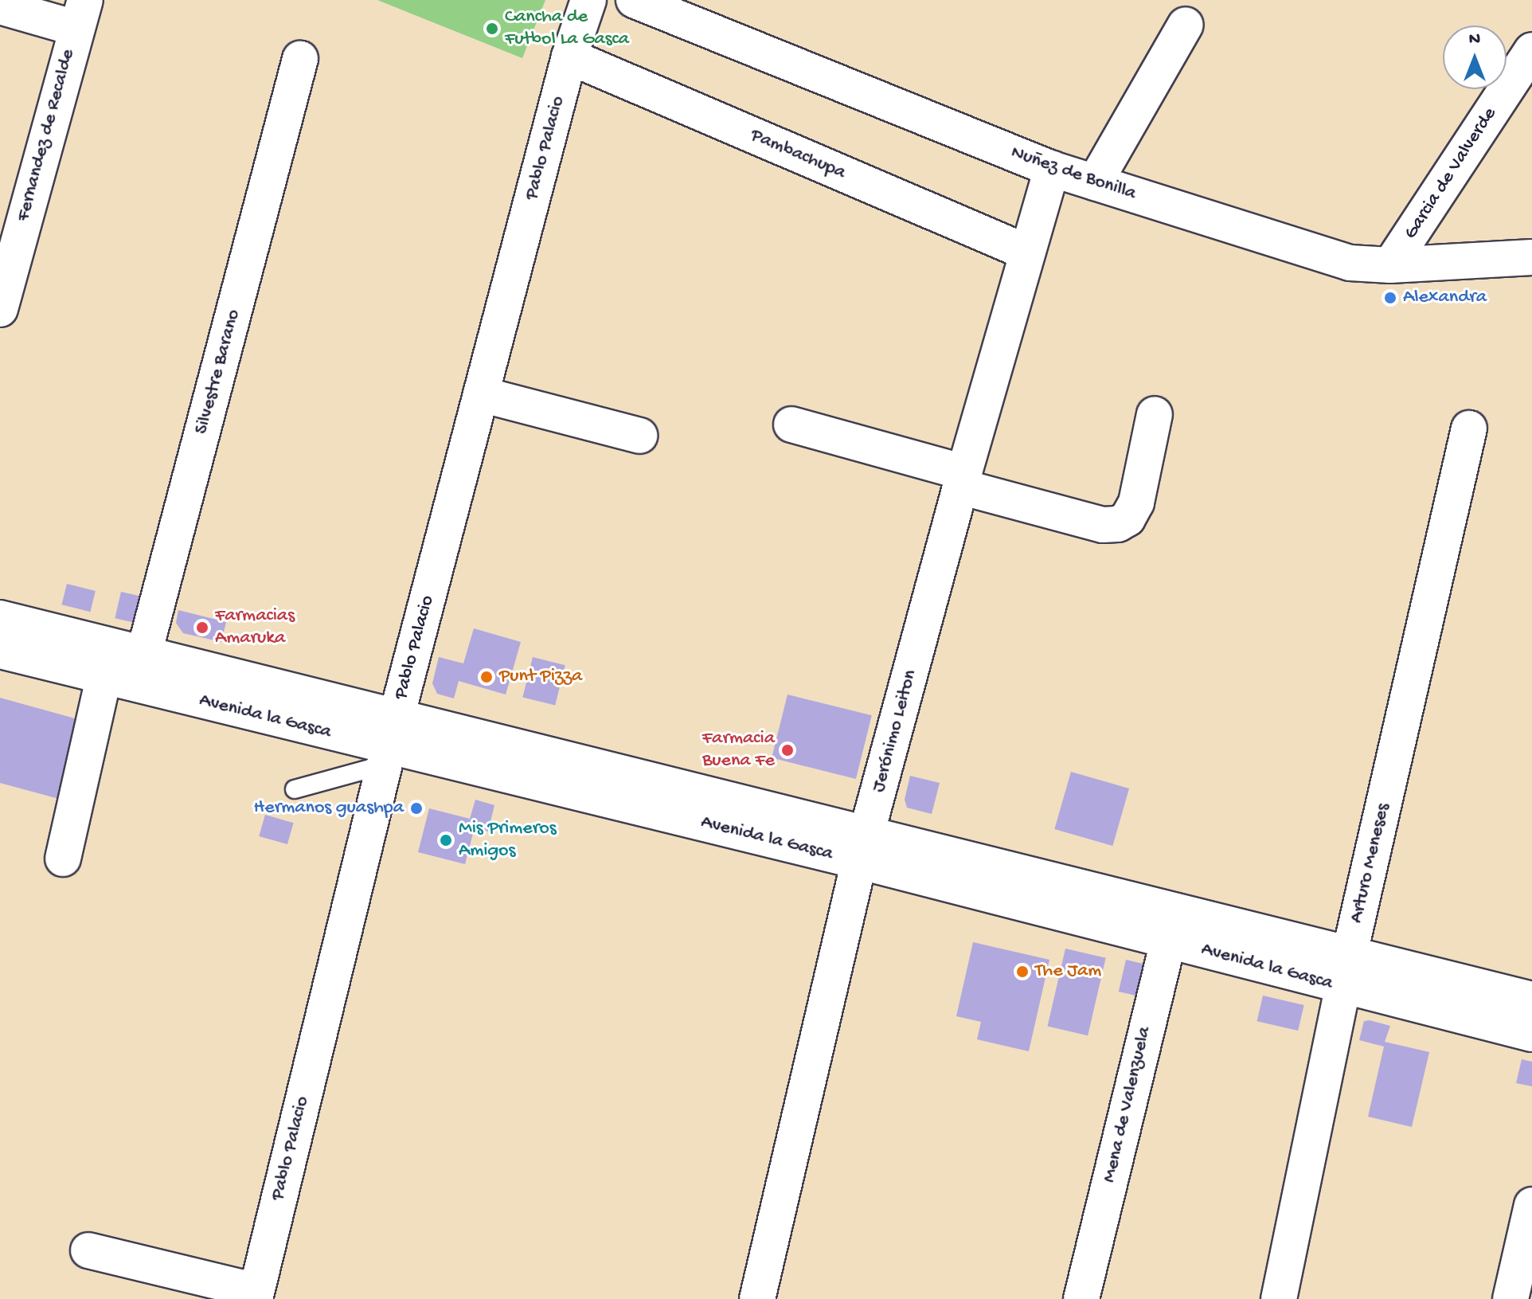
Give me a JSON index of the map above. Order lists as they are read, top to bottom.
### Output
{
  "streets": {
    "street": [
      "Fernandez de Recalde",
      "Pablo Palacio",
      "Pambachupa",
      "Nuñez de Bonilla",
      "Garcia de Valverde",
      "Silvestre Barano",
      "Avenida la Gasca",
      "Jerónimo Leiton",
      "Arturo Meneses",
      "Mena de Valenzuela"
    ]
  },
  "crossings": [
    ["Pablo Palacio", "Pambachupa"],
    ["Pablo Palacio", "Avenida la Gasca"],
    ["Pambachupa", "Jerónimo Leiton"],
    ["Nuñez de Bonilla", "Garcia de Valverde"],
    ["Nuñez de Bonilla", "Jerónimo Leiton"],
    ["Silvestre Barano", "Avenida la Gasca"],
    ["Avenida la Gasca", "Jerónimo Leiton"],
    ["Avenida la Gasca", "Arturo Meneses"],
    ["Avenida la Gasca", "Mena de Valenzuela"]
  ],
  "places": [
    "Cancha de Futbol La Gasca",
    "Alexandra",
    "Farmacias Amaruka",
    "Punt Pizza",
    "Farmacia Buena Fe",
    "Hermanos guashpa",
    "Mis Primeros Amigos",
    "The Jam"
  ],
  "north": "top"
}
